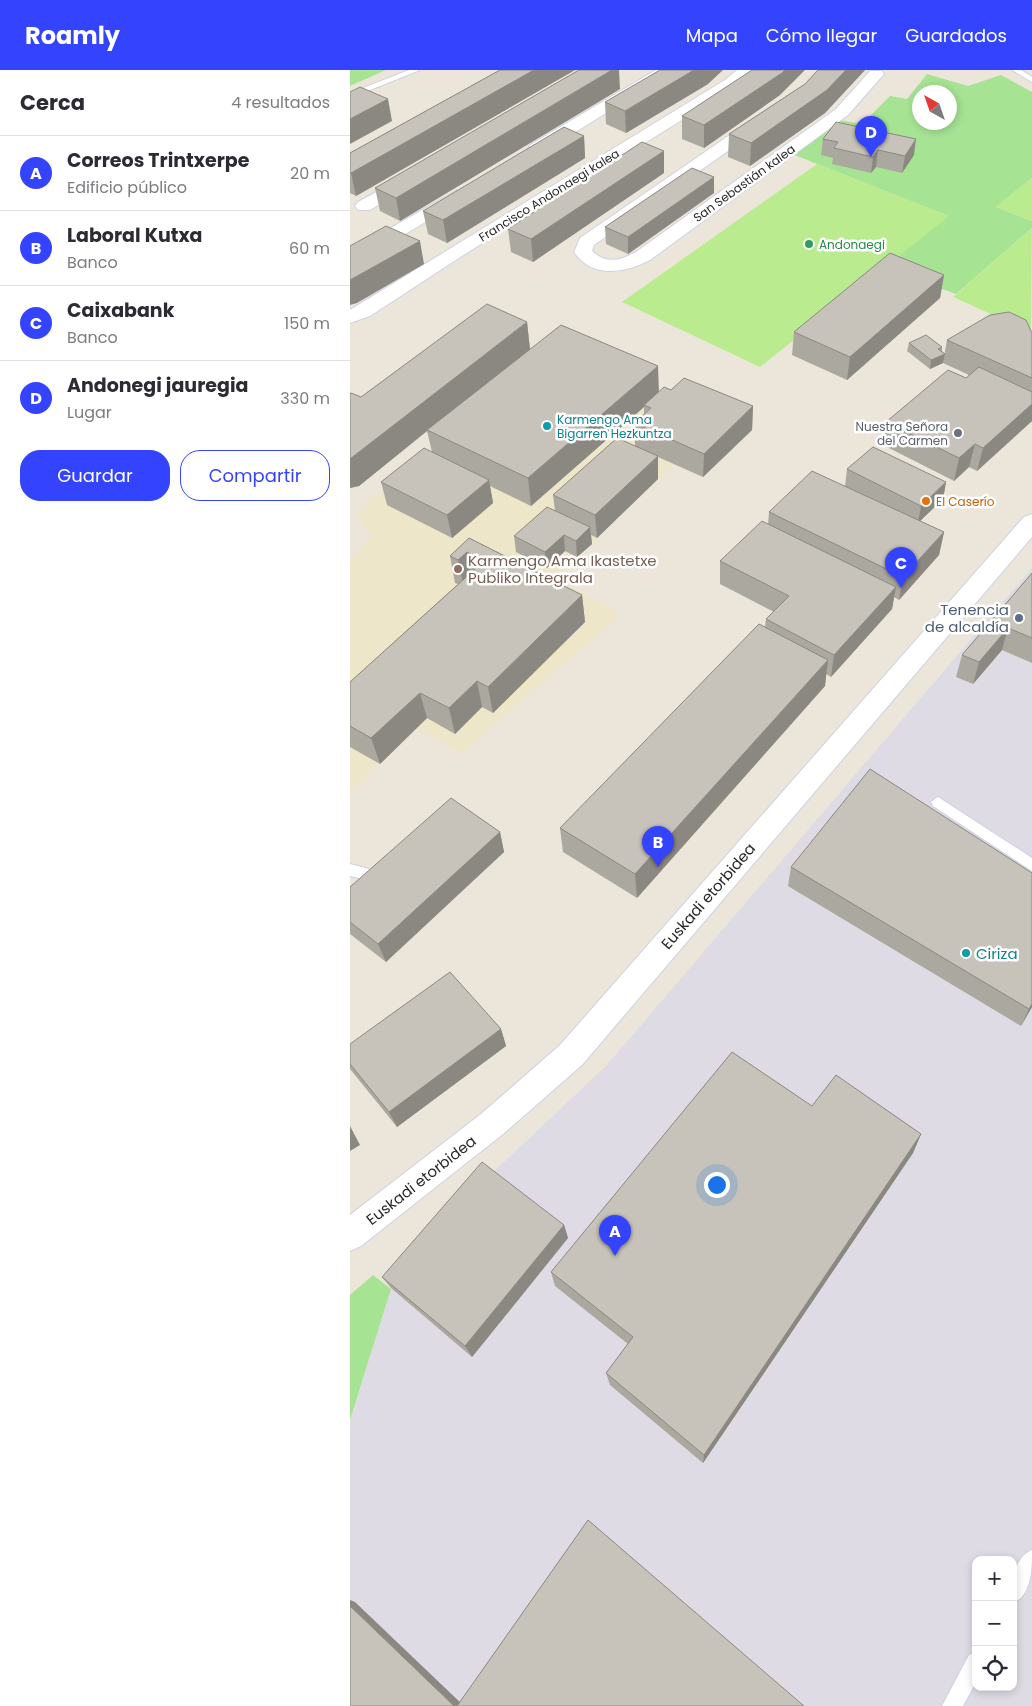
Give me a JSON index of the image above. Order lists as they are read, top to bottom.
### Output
{
  "streets": {
    "street": ["San Sebastián kalea", "Francisco Andonaegi kalea", "Euskadi etorbidea"]
  },
  "places": [
    "Andonaegi",
    "Karmengo Ama Bigarren Hezkuntza",
    "Nuestra Señora del Carmen",
    "El Caserío",
    "Karmengo Ama Ikastetxe Publiko Integrala",
    "Tenencia de alcaldía",
    "Ciriza"
  ],
  "north": "top left",
  "page": {
    "header": "Roamly",
    "nav": ["Mapa", "Cómo llegar", "Guardados"],
    "heading": ["Cerca", "4 resultados"],
    "pins": [
      "D",
      "C",
      "B",
      "A"
    ],
    "list": [
      {
        "mark": "A",
        "name": "Correos Trintxerpe",
        "note": "Edificio público",
        "value": "20 m"
      },
      {
        "mark": "B",
        "name": "Laboral Kutxa",
        "note": "Banco",
        "value": "60 m"
      },
      {
        "mark": "C",
        "name": "Caixabank",
        "note": "Banco",
        "value": "150 m"
      },
      {
        "mark": "D",
        "name": "Andonegi jauregia",
        "note": "Lugar",
        "value": "330 m"
      }
    ],
    "buttons": ["Guardar", "Compartir"],
    "map_buttons": ["+", "−"]
  }
}
